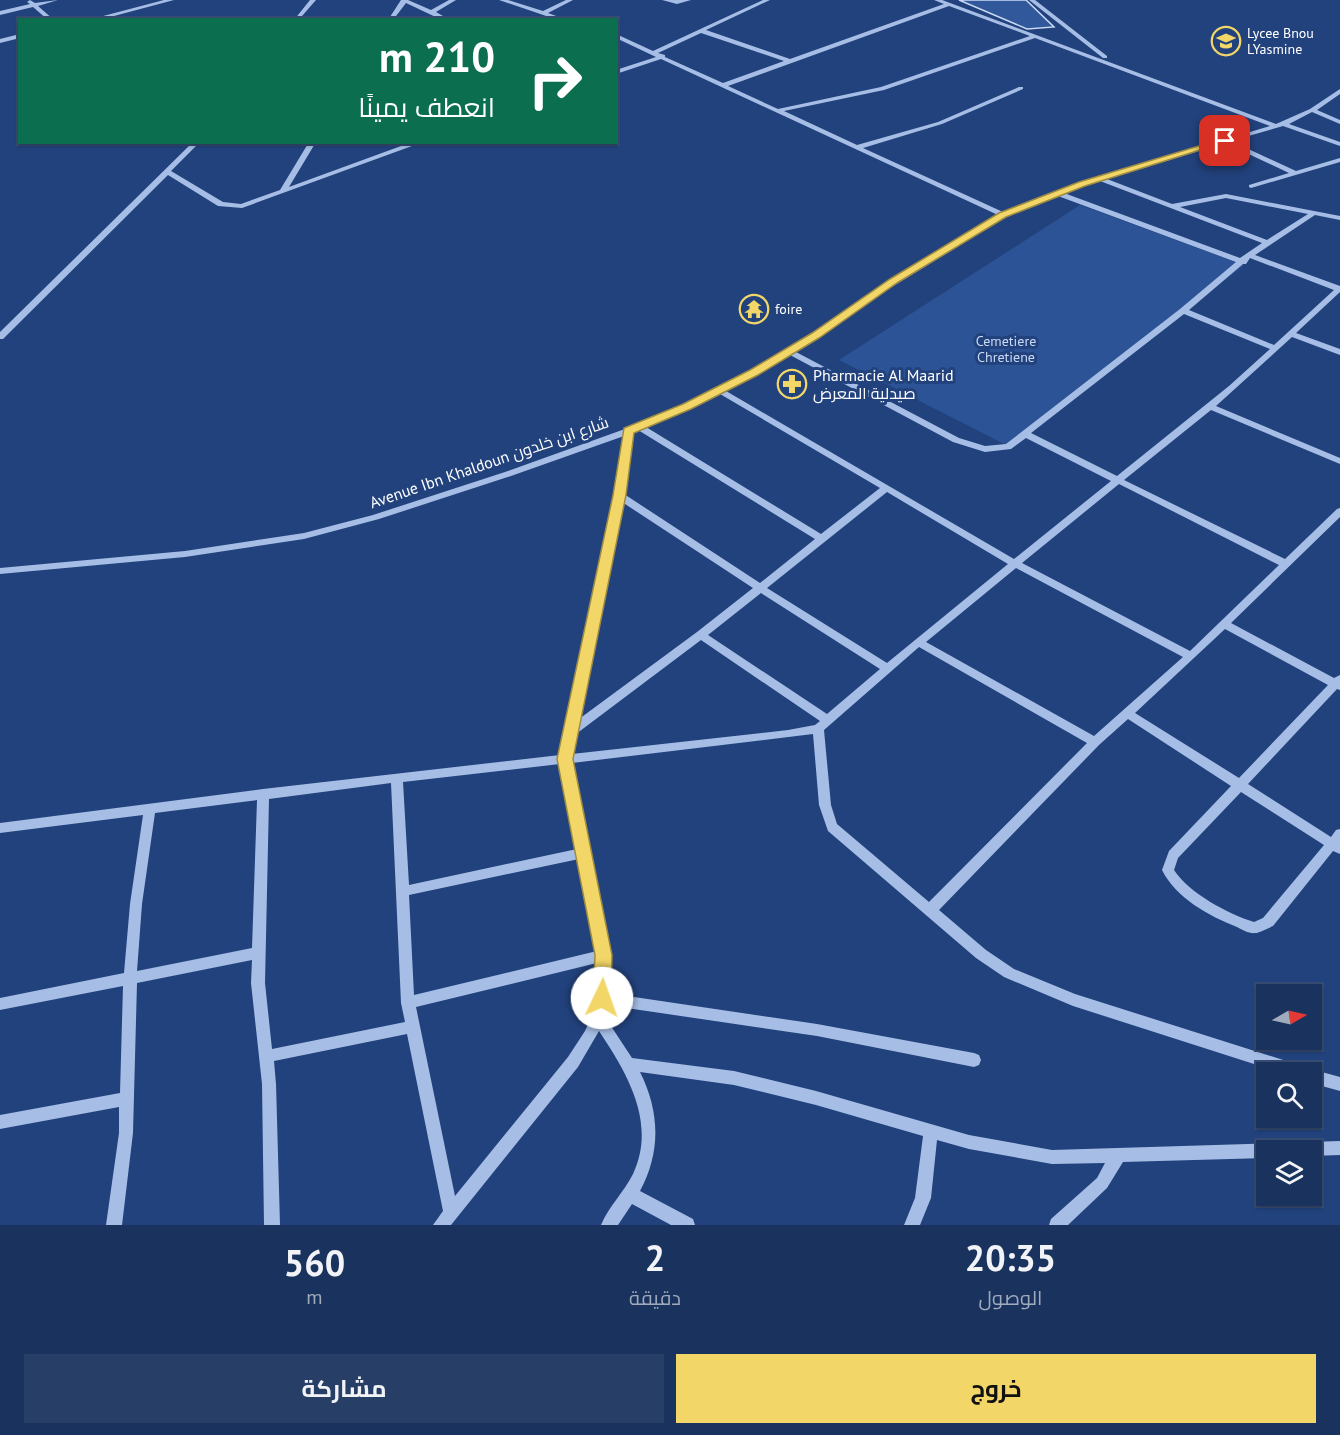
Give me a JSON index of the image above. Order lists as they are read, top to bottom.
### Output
{
  "streets": {
    "street": ["Avenue Ibn Khaldoun شارع ابن خلدون"]
  },
  "parks": ["Cemetiere Chretiene"],
  "places": {
    "school or university": ["Lycee Bnou LYasmine"],
    "temple": ["foire"],
    "pharmacy": ["Pharmacie Al Maarid صيدلية المعرض"]
  },
  "north": "right",
  "page": {
    "turn": ["210 m", "انعطف يمينًا"],
    "eta": [
      "20:35",
      "الوصول",
      "2",
      "دقيقة",
      "560",
      "m"
    ],
    "buttons": ["خروج", "مشاركة"]
  }
}
